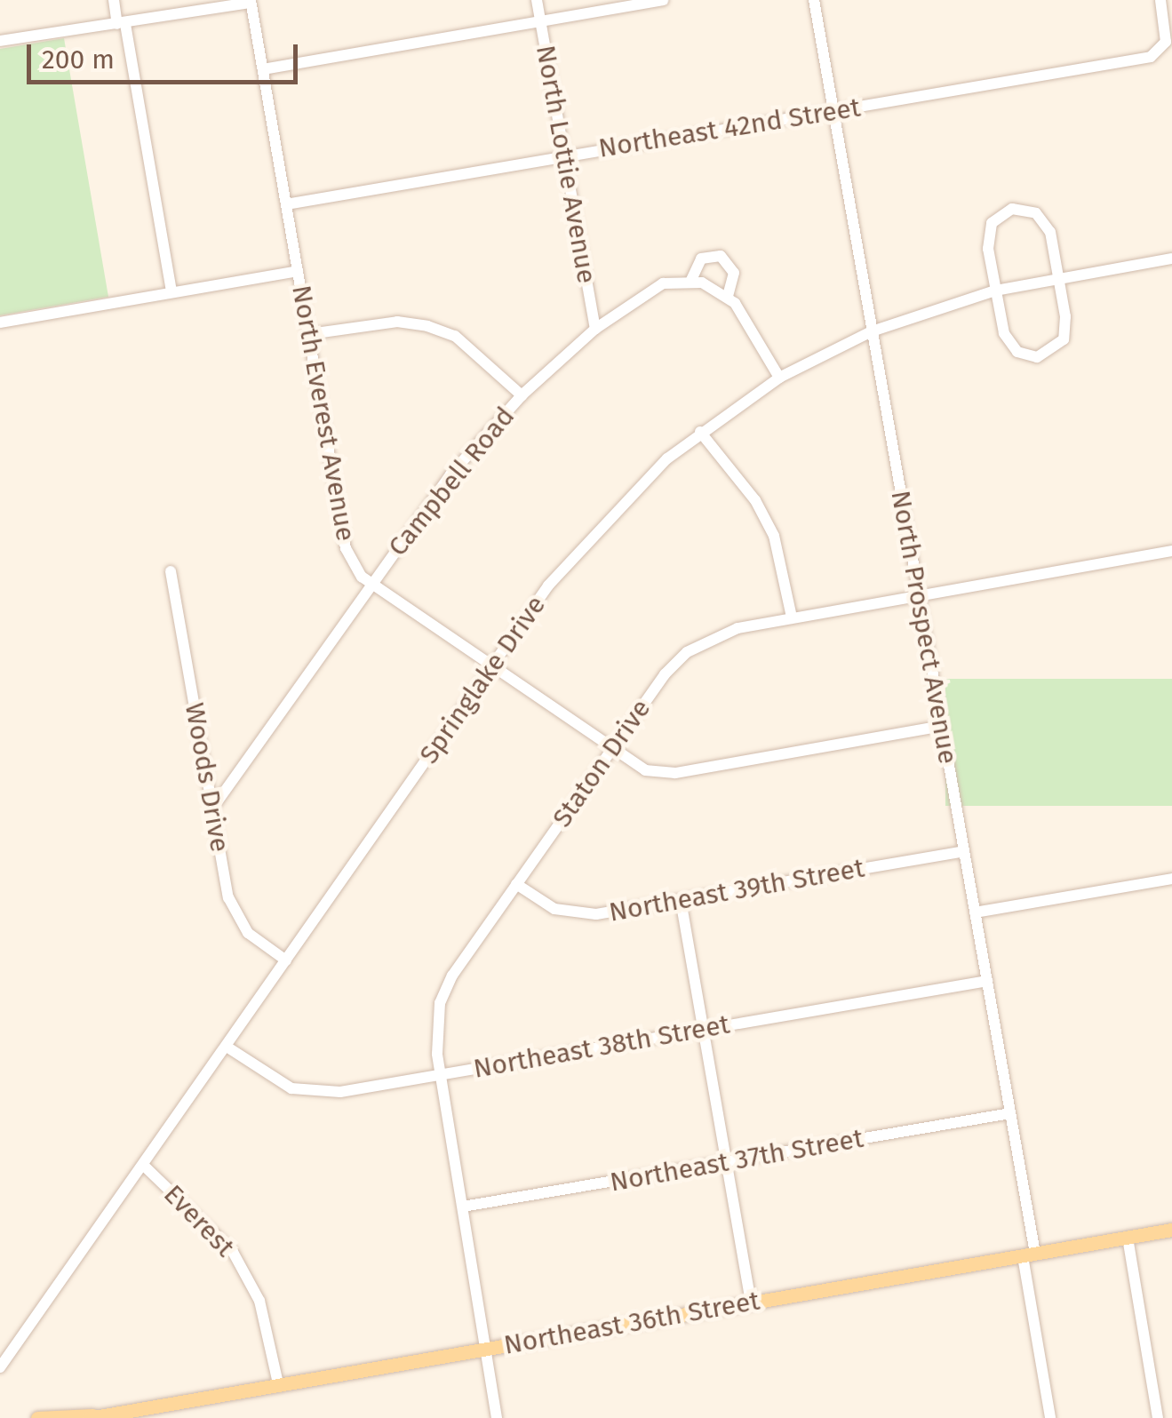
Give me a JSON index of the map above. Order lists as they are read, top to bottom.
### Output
{
  "streets": {
    "main road": ["Northeast 36th Street"],
    "street": [
      "Northeast 42nd Street",
      "North Lottie Avenue",
      "North Everest Avenue",
      "Campbell Road",
      "North Prospect Avenue",
      "Springlake Drive",
      "Staton Drive",
      "Woods Drive",
      "Northeast 39th Street",
      "Northeast 38th Street",
      "Northeast 37th Street",
      "Everest"
    ]
  },
  "crossings": [
    ["Northeast 42nd Street", "North Lottie Avenue"],
    ["Northeast 42nd Street", "North Everest Avenue"],
    ["Northeast 42nd Street", "North Prospect Avenue"],
    ["North Lottie Avenue", "Campbell Road"],
    ["North Everest Avenue", "Campbell Road"],
    ["North Everest Avenue", "North Prospect Avenue"],
    ["North Everest Avenue", "Springlake Drive"],
    ["North Everest Avenue", "Staton Drive"],
    ["Campbell Road", "Woods Drive"],
    ["North Prospect Avenue", "Springlake Drive"],
    ["North Prospect Avenue", "Staton Drive"],
    ["North Prospect Avenue", "Northeast 39th Street"],
    ["North Prospect Avenue", "Northeast 38th Street"],
    ["North Prospect Avenue", "Northeast 37th Street"],
    ["North Prospect Avenue", "Northeast 36th Street"],
    ["Springlake Drive", "Woods Drive"],
    ["Springlake Drive", "Northeast 38th Street"],
    ["Springlake Drive", "Everest"],
    ["Staton Drive", "Northeast 39th Street"],
    ["Staton Drive", "Northeast 38th Street"],
    ["Staton Drive", "Northeast 37th Street"],
    ["Staton Drive", "Northeast 36th Street"],
    ["Everest", "Northeast 36th Street"]
  ],
  "scale_bar": "200 m"
}
